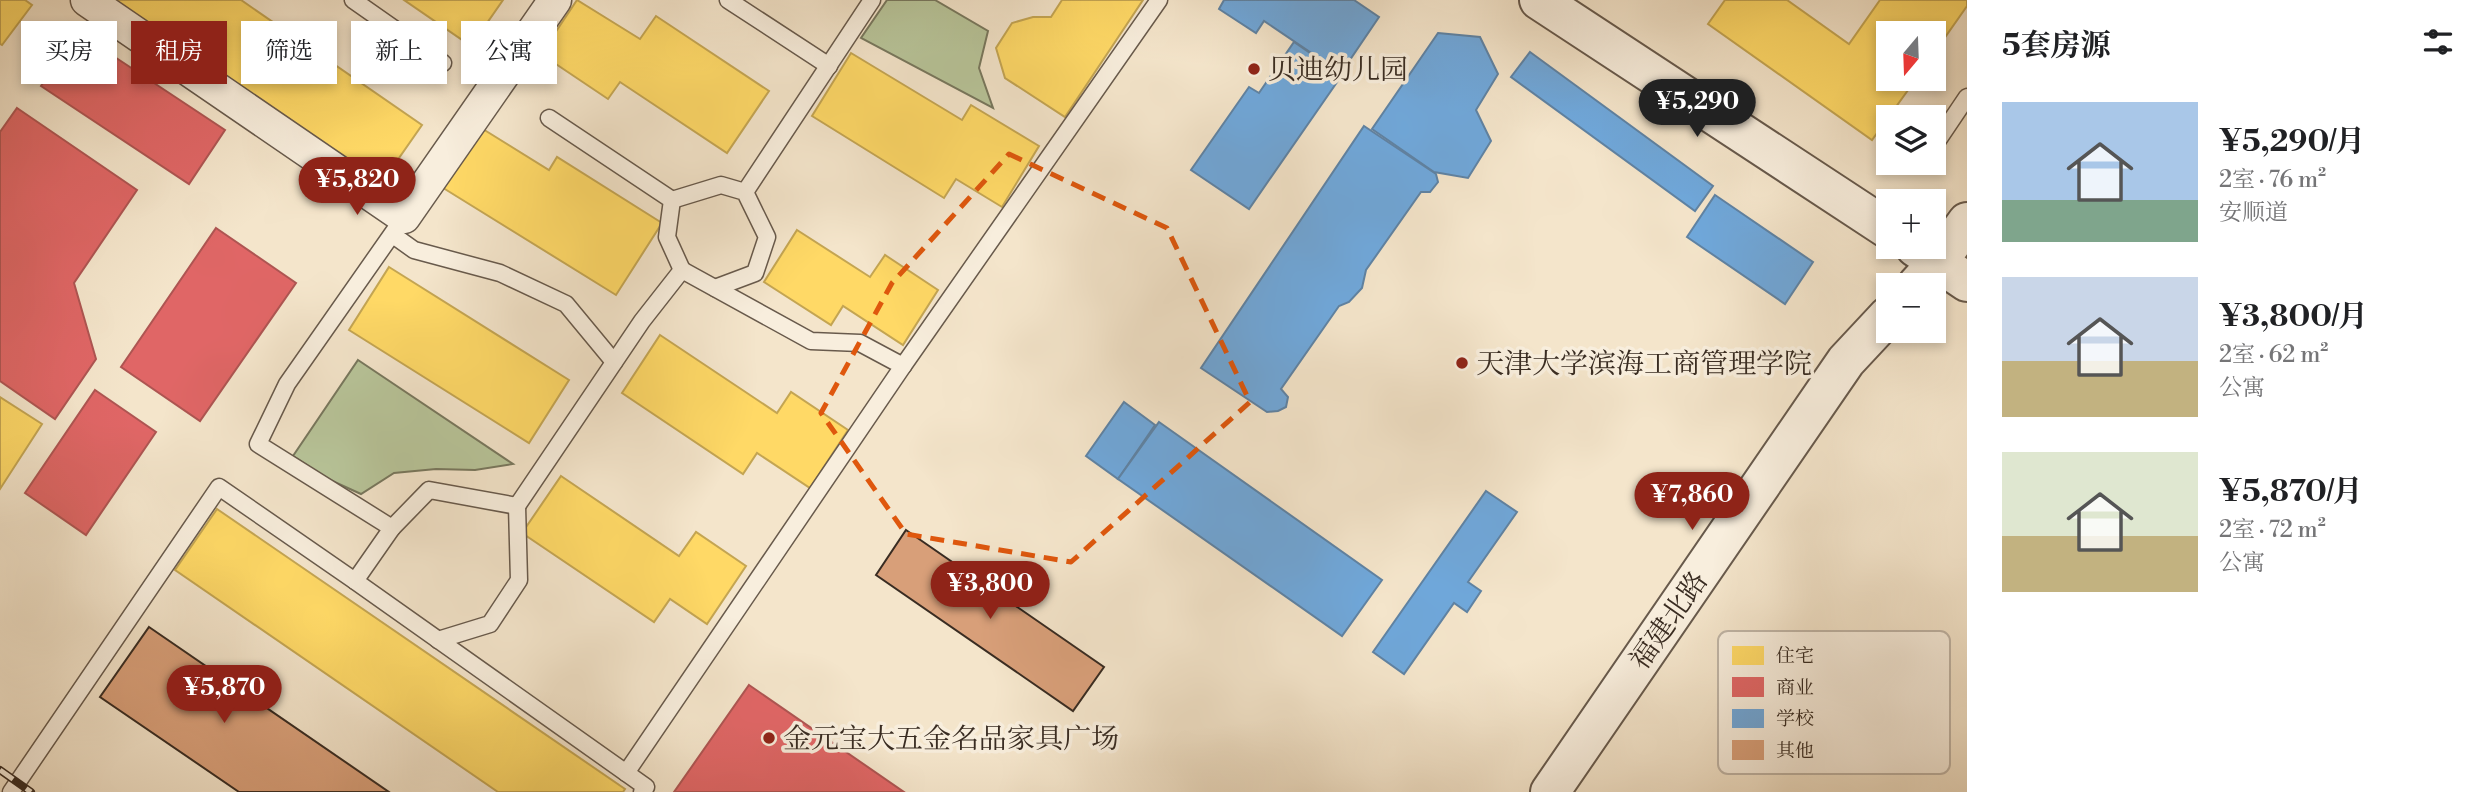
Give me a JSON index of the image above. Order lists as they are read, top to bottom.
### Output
{
  "streets": {
    "street": ["福建北路"]
  },
  "places": ["贝迪幼儿园", "天津大学滨海工商管理学院", "金元宝大五金名品家具广场"],
  "legend": [
    "住宅",
    "商业",
    "学校",
    "其他"
  ],
  "north": "bottom",
  "page": {
    "heading": "5套房源",
    "map_buttons": ["+", "−"],
    "chip": [
      "买房",
      "租房",
      "筛选",
      "新上",
      "公寓"
    ],
    "price": [
      "¥5,290",
      "¥5,820",
      "¥7,860",
      "¥3,800",
      "¥5,870"
    ],
    "list": [
      {
        "name": "¥5,290/月",
        "note": "2室 · 76 m² · 安顺道"
      },
      {
        "name": "¥3,800/月",
        "note": "2室 · 62 m² · 公寓"
      },
      {
        "name": "¥5,870/月",
        "note": "2室 · 72 m² · 公寓"
      }
    ]
  }
}
